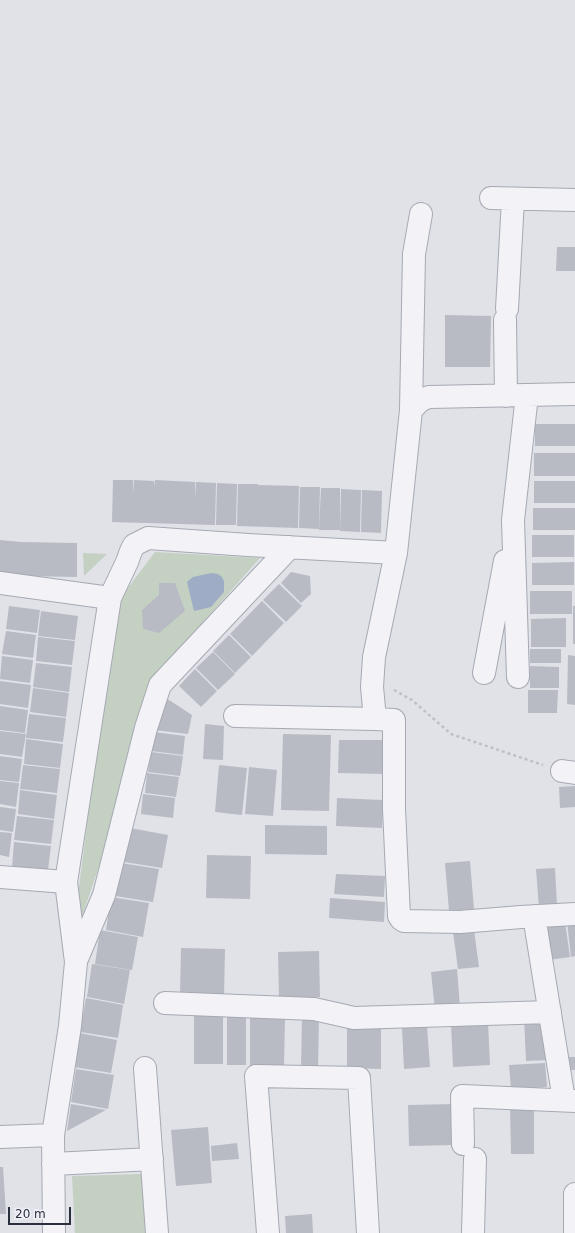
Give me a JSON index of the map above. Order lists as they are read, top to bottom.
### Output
{
  "scale_bar": "20 m"
}
